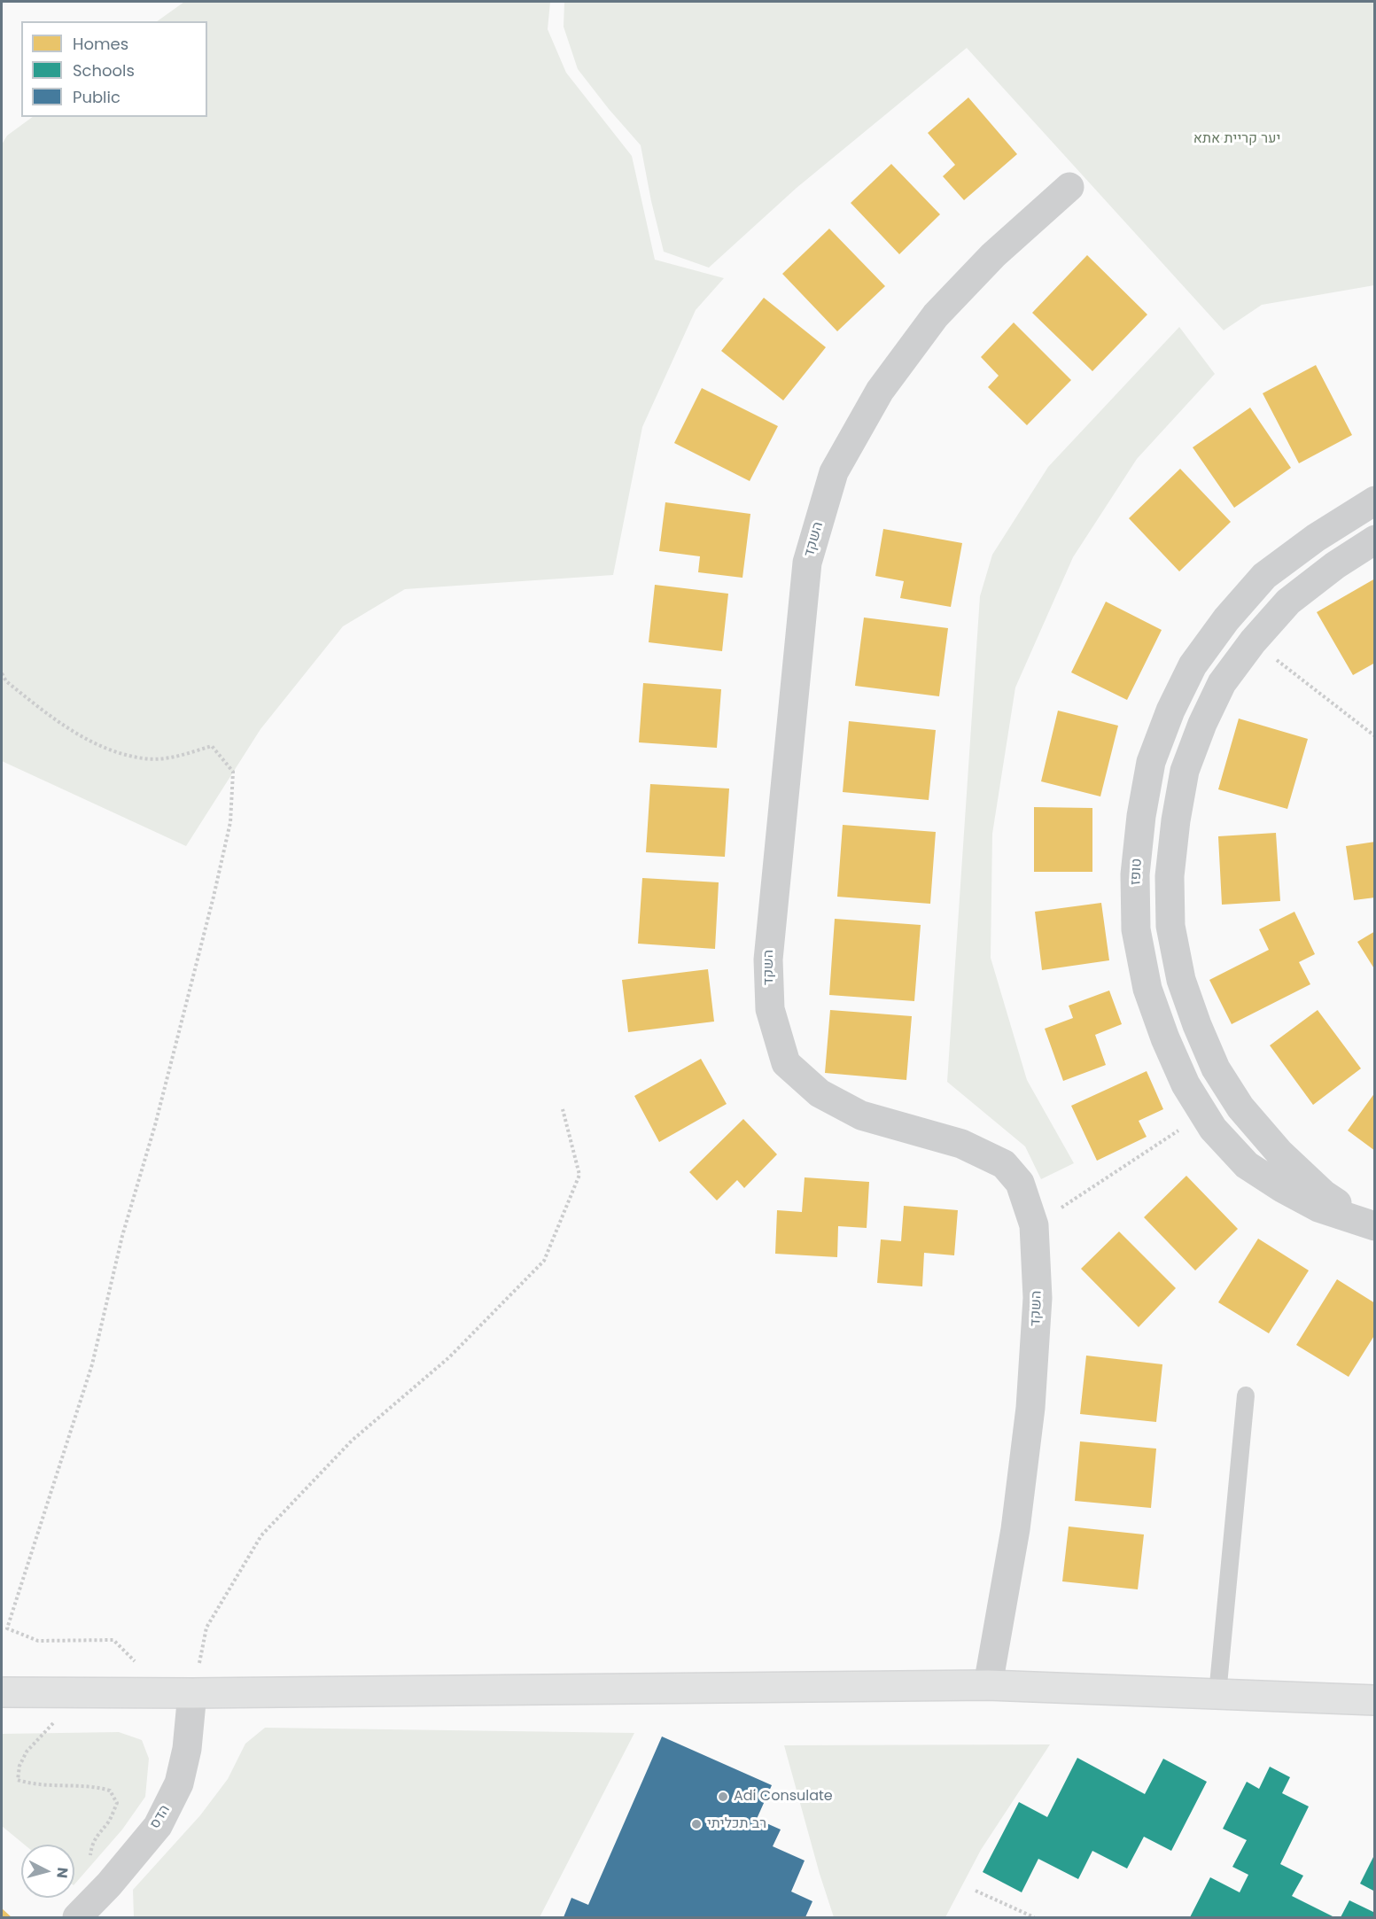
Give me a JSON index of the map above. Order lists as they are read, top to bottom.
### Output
{
  "streets": {
    "street": ["השקד", "טופז", "הדס"]
  },
  "parks": ["יער קריית אתא"],
  "places": ["Adi Consulate", "רב תכליתי"],
  "legend": ["Homes", "Schools", "Public"],
  "north": "right"
}
